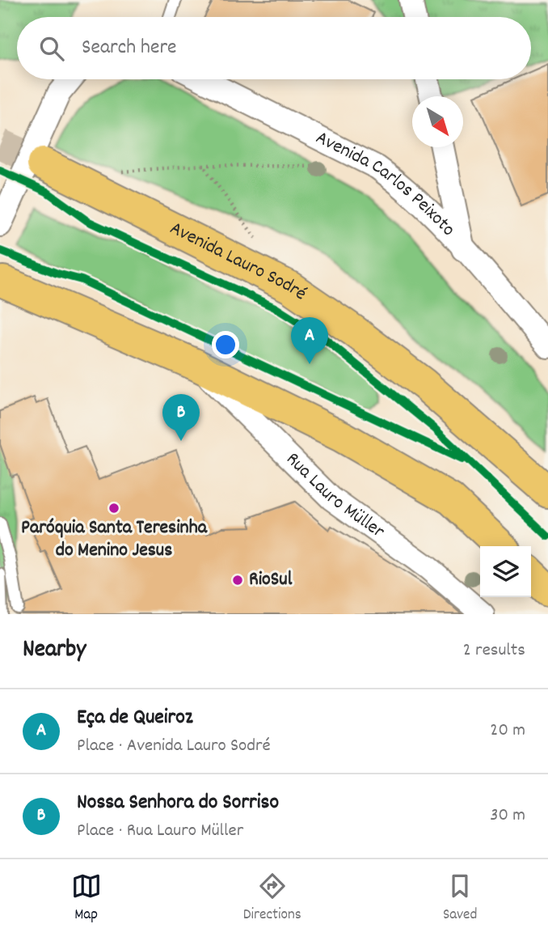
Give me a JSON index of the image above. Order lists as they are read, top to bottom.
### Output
{
  "streets": {
    "highway": ["Avenida Lauro Sodré"],
    "street": ["Avenida Carlos Peixoto", "Rua Lauro Müller"]
  },
  "places": ["Paróquia Santa Teresinha do Menino Jesus", "RioSul"],
  "north": "bottom right",
  "page": {
    "search": "Search here",
    "pins": ["A", "B"],
    "heading": ["Nearby", "2 results"],
    "list": [
      {
        "mark": "A",
        "name": "Eça de Queiroz",
        "note": "Place · Avenida Lauro Sodré",
        "value": "20 m"
      },
      {
        "mark": "B",
        "name": "Nossa Senhora do Sorriso",
        "note": "Place · Rua Lauro Müller",
        "value": "30 m"
      }
    ],
    "nav": ["Map", "Directions", "Saved"]
  }
}
